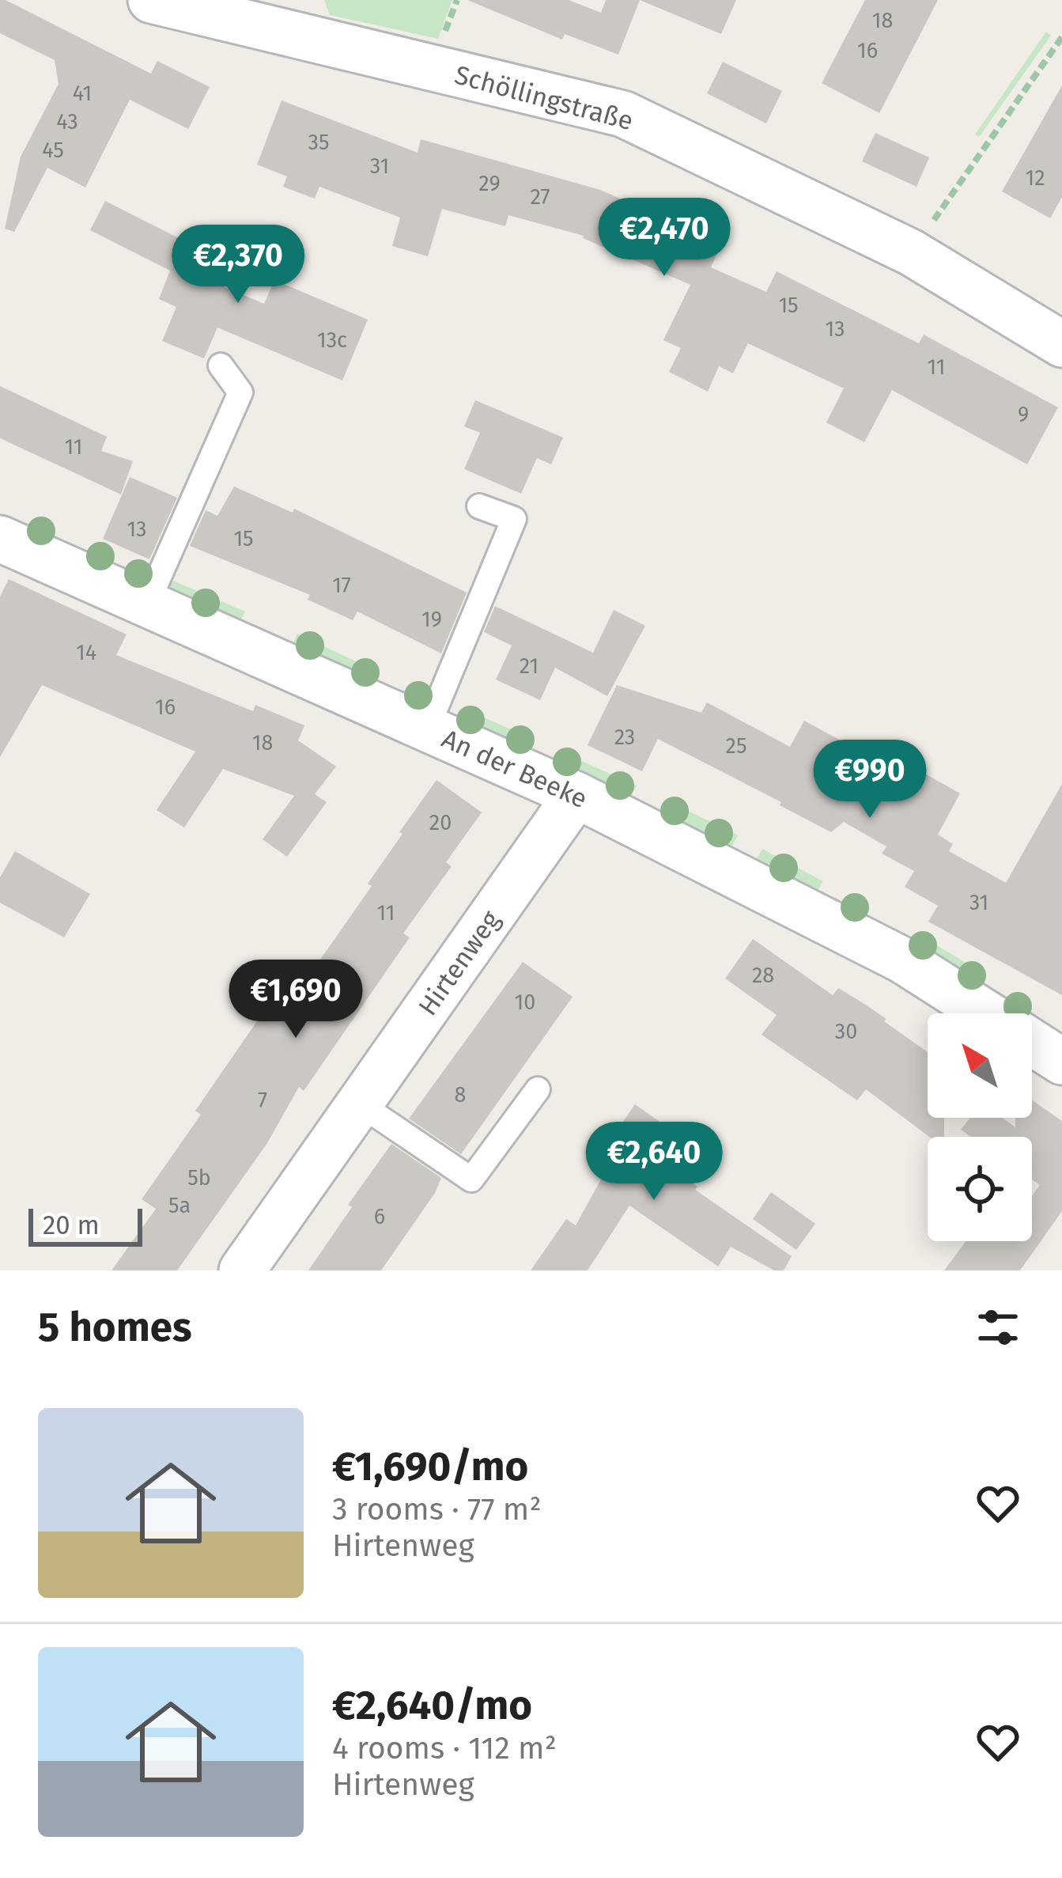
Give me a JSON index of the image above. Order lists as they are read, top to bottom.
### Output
{
  "streets": {
    "street": ["Schöllingstraße", "An der Beeke", "Hirtenweg"]
  },
  "crossings": [
    ["An der Beeke", "Hirtenweg"]
  ],
  "house_numbers": [
    "18",
    "16",
    "41",
    "43",
    "35",
    "45",
    "31",
    "12",
    "29",
    "27",
    "15",
    "13",
    "13c",
    "11",
    "9",
    "11",
    "13",
    "15",
    "17",
    "19",
    "14",
    "21",
    "16",
    "23",
    "18",
    "25",
    "20",
    "31",
    "11",
    "28",
    "10",
    "30",
    "8",
    "7",
    "5b",
    "5a",
    "6"
  ],
  "scale_bar": "20 m",
  "north": "top left",
  "page": {
    "price": [
      "€2,470",
      "€2,370",
      "€990",
      "€1,690",
      "€2,640"
    ],
    "scale": "20 m",
    "heading": "5 homes",
    "list": [
      {
        "name": "€1,690/mo",
        "note": "3 rooms · 77 m² · Hirtenweg"
      },
      {
        "name": "€2,640/mo",
        "note": "4 rooms · 112 m² · Hirtenweg"
      }
    ]
  }
}
